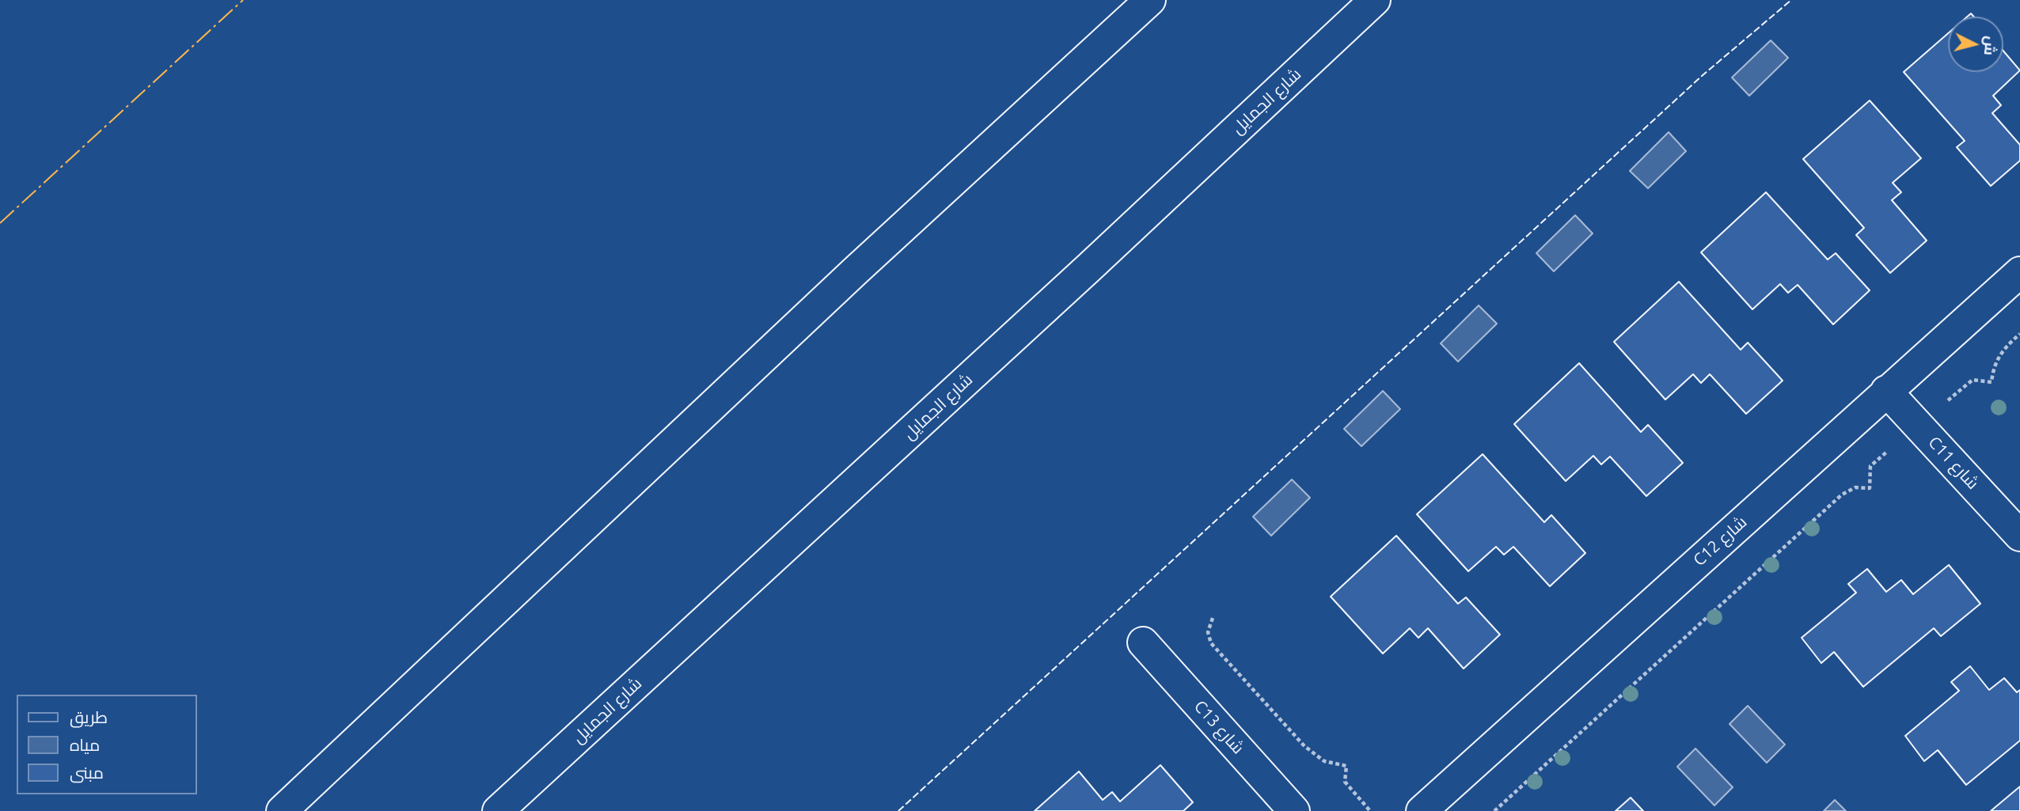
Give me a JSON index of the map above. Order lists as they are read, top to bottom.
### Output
{
  "streets": {
    "main road": [
      "شارع الجمايل",
      "C11 شارع",
      "C12 شارع",
      "C13 شارع"
    ]
  },
  "crossings": [
    ["C11 شارع", "C12 شارع"]
  ],
  "legend": ["طريق", "مياه", "مبنى"],
  "north": "right"
}
